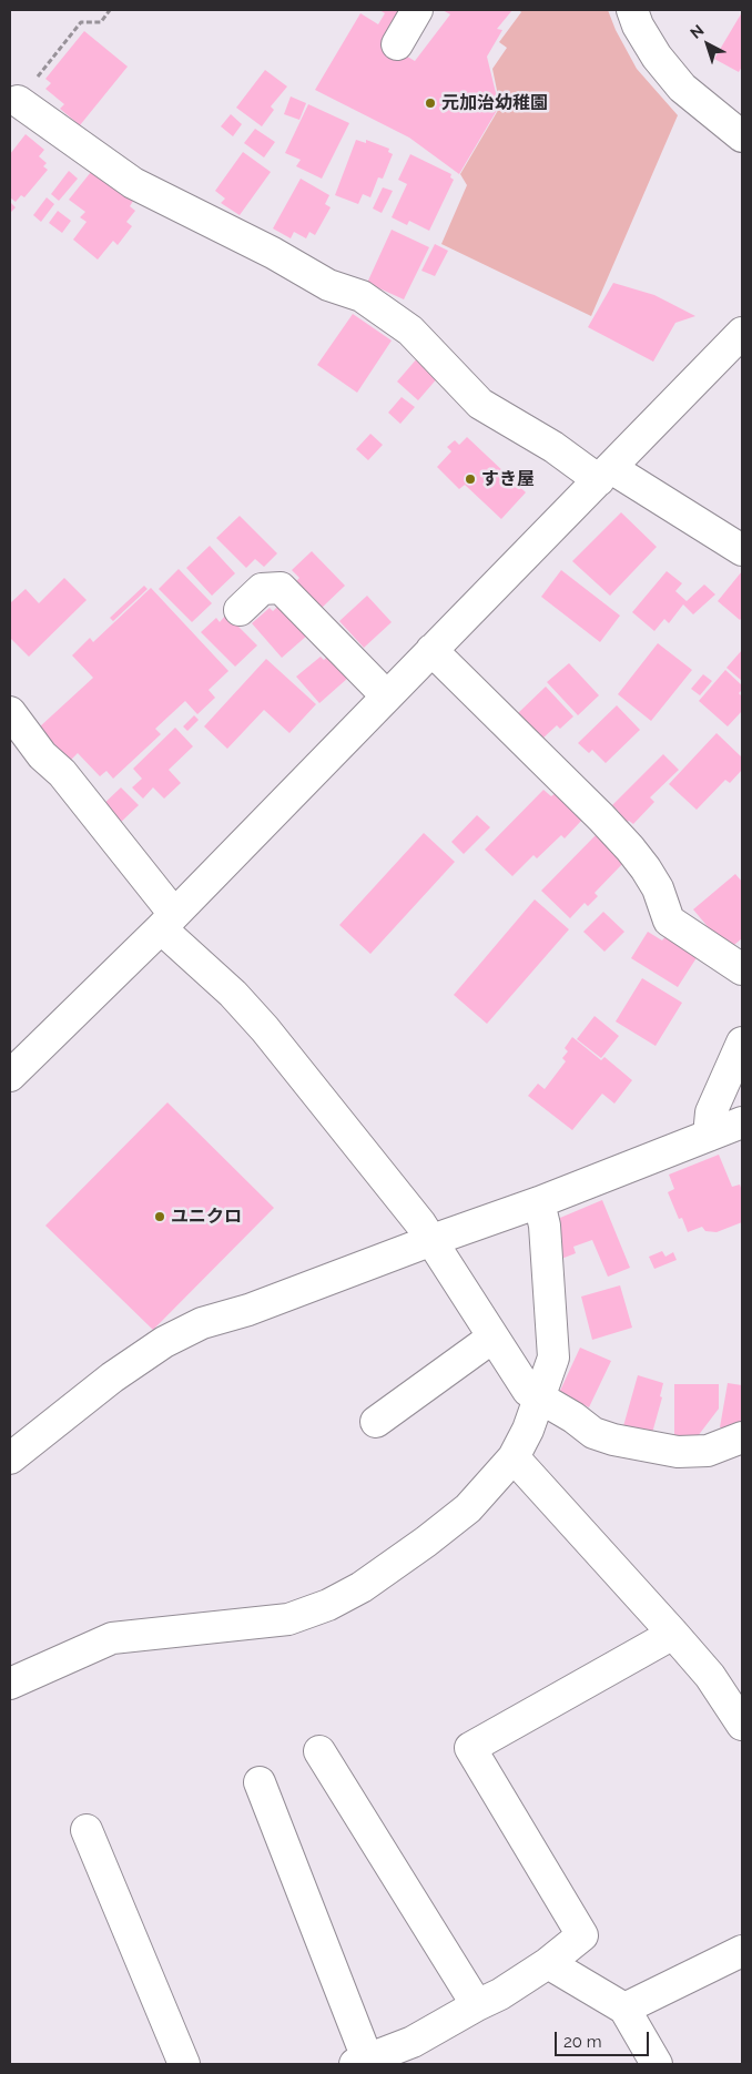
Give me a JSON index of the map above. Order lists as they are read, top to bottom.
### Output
{
  "places": ["元加治幼稚園", "すき屋", "ユニクロ"],
  "scale_bar": "20 m",
  "north": "top left"
}
